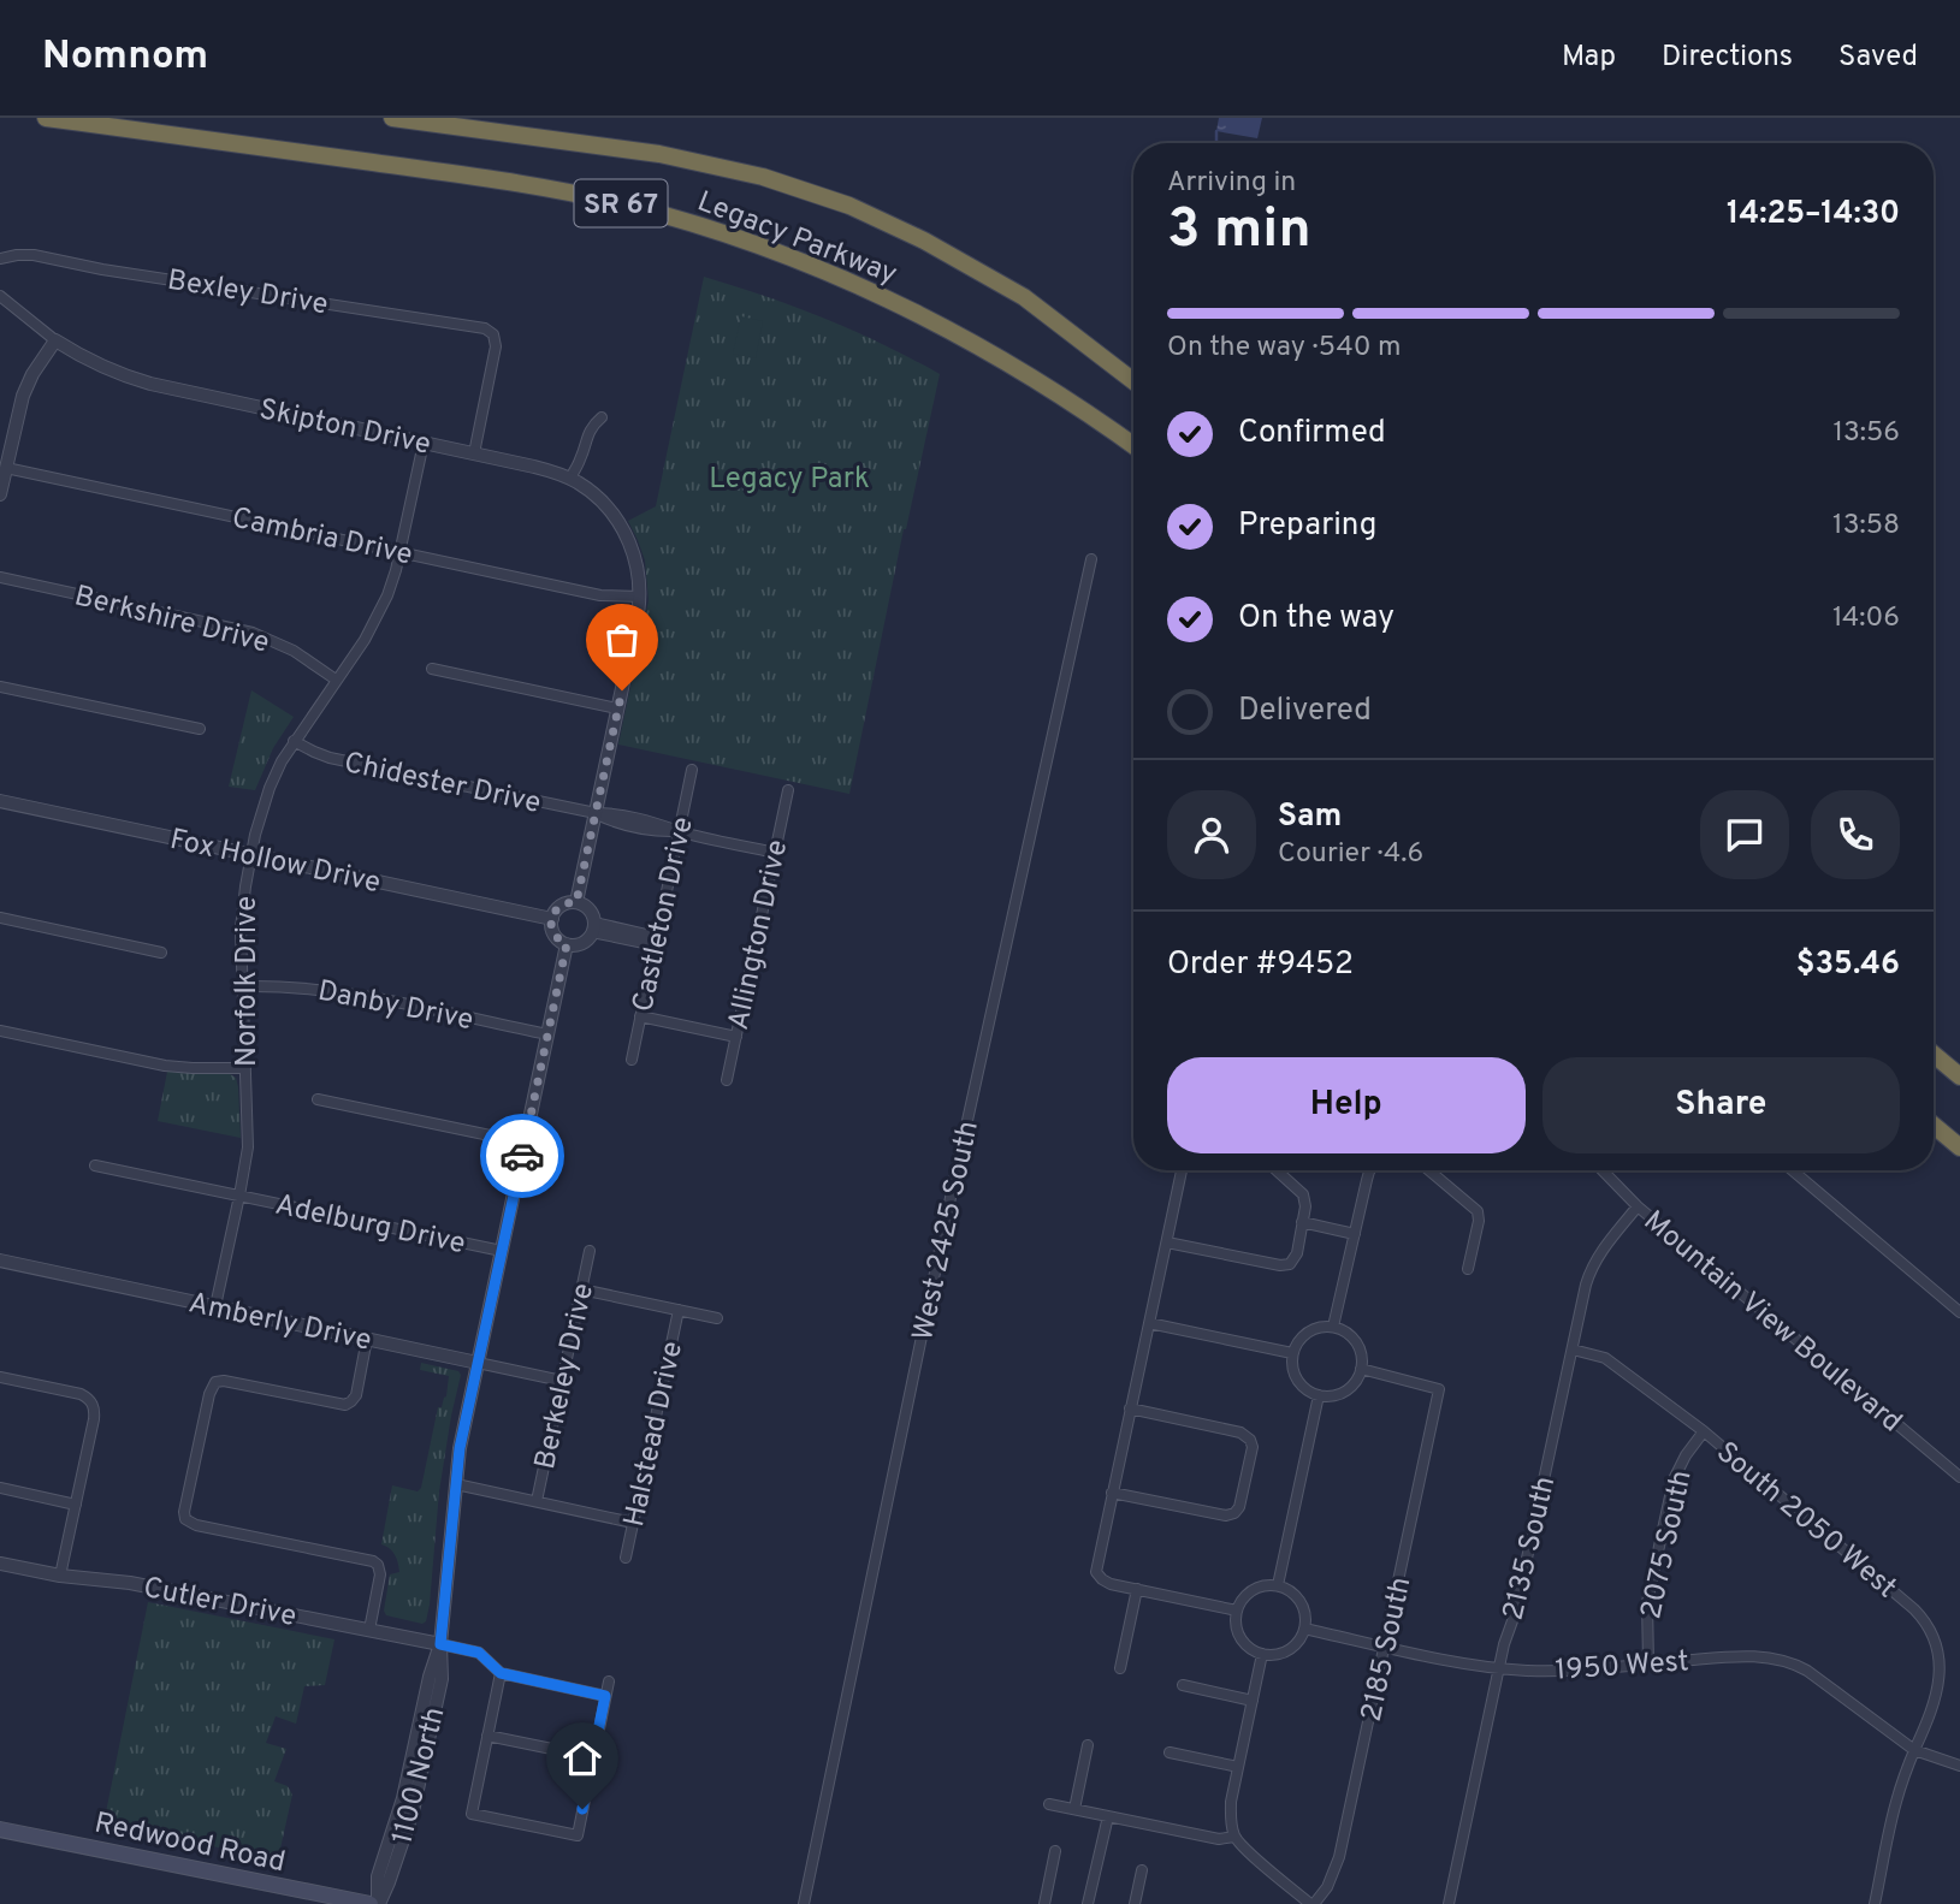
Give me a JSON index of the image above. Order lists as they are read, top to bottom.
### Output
{
  "streets": {
    "highway": ["SR 67", "Legacy Parkway"],
    "main road": ["Redwood Road"],
    "street": [
      "Bexley Drive",
      "Skipton Drive",
      "Cambria Drive",
      "Berkshire Drive",
      "Chidester Drive",
      "Fox Hollow Drive",
      "Castleton Drive",
      "Allington Drive",
      "Norfolk Drive",
      "Danby Drive",
      "Adelburg Drive",
      "West 2425 South",
      "Amberly Drive",
      "Mountain View Boulevard",
      "Berkeley Drive",
      "Halstead Drive",
      "South 2050 West",
      "2075 South",
      "2135 South",
      "Cutler Drive",
      "2185 South",
      "1950 West",
      "1100 North"
    ]
  },
  "crossings": [
    ["Bexley Drive", "Skipton Drive"],
    ["Skipton Drive", "Cambria Drive"],
    ["Skipton Drive", "Norfolk Drive"],
    ["Cambria Drive", "Norfolk Drive"],
    ["Berkshire Drive", "Norfolk Drive"],
    ["Chidester Drive", "Castleton Drive"],
    ["Chidester Drive", "Allington Drive"],
    ["Chidester Drive", "Norfolk Drive"],
    ["Fox Hollow Drive", "Norfolk Drive"],
    ["Fox Hollow Drive", "1100 North"],
    ["Norfolk Drive", "Danby Drive"],
    ["Norfolk Drive", "Adelburg Drive"],
    ["Norfolk Drive", "Amberly Drive"],
    ["Danby Drive", "1100 North"],
    ["Adelburg Drive", "1100 North"],
    ["Amberly Drive", "Berkeley Drive"],
    ["Amberly Drive", "1100 North"],
    ["Mountain View Boulevard", "2135 South"],
    ["South 2050 West", "2075 South"],
    ["South 2050 West", "2135 South"],
    ["South 2050 West", "1950 West"],
    ["2075 South", "1950 West"],
    ["2135 South", "1950 West"],
    ["Cutler Drive", "1100 North"],
    ["2185 South", "1950 West"]
  ],
  "parks": ["Legacy Park"],
  "page": {
    "header": "Nomnom",
    "nav": ["Map", "Directions", "Saved"],
    "heading": ["3 min", "Arriving in", "14:25–14:30"],
    "panel": [
      "Sam",
      "Courier · 4.6",
      "Order #9452",
      "$35.46"
    ],
    "bar": "On the way · 540 m",
    "list": [
      ["Confirmed", "13:56"],
      ["Preparing", "13:58"],
      ["On the way", "14:06"],
      "Delivered"
    ],
    "buttons": ["Help", "Share"]
  }
}
